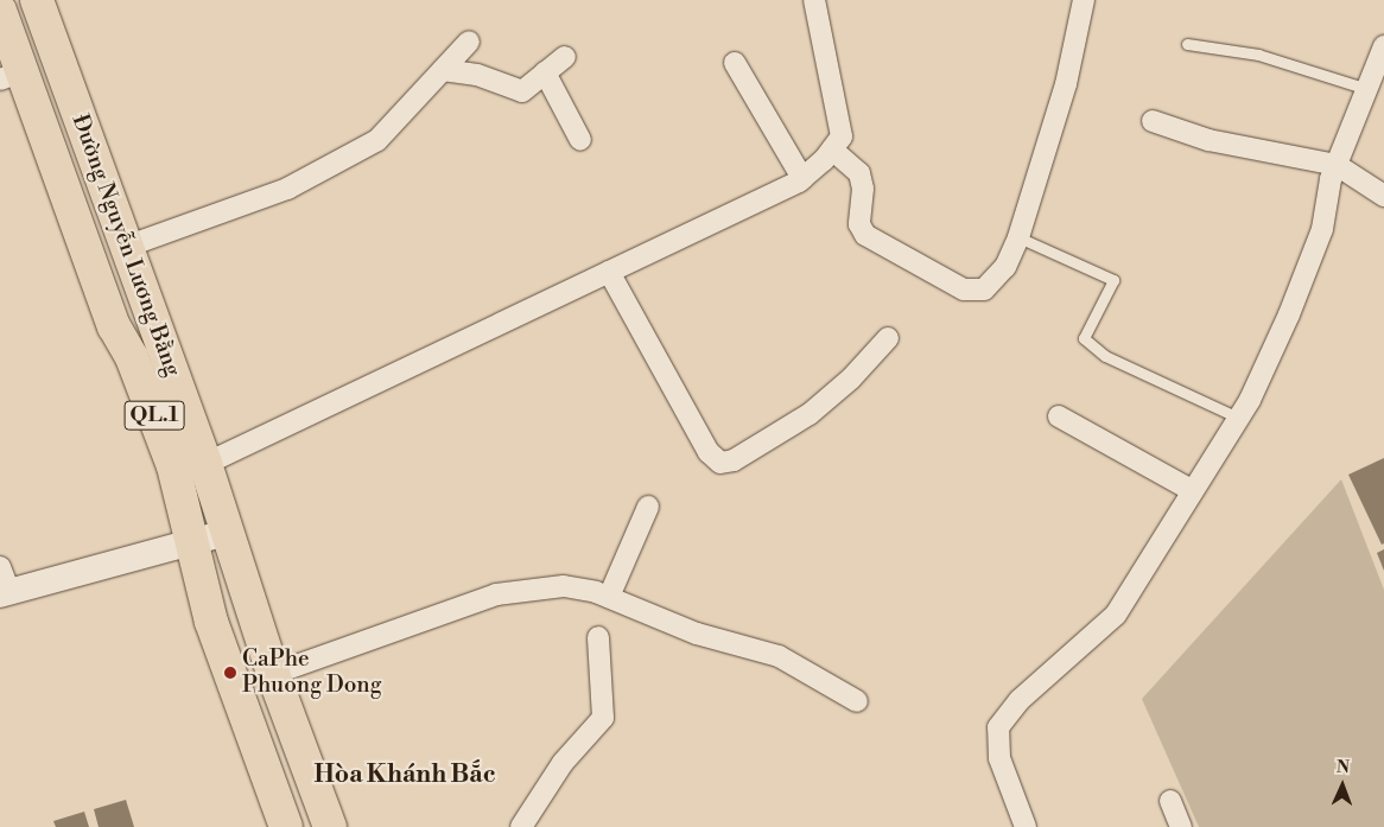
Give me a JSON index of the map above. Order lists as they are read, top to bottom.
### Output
{
  "streets": {
    "highway": ["Đường Nguyễn Lương Bằng", "QL.1"]
  },
  "districts": ["Hòa Khánh Bắc"],
  "places": ["CaPhe Phuong Dong"],
  "north": "top"
}
